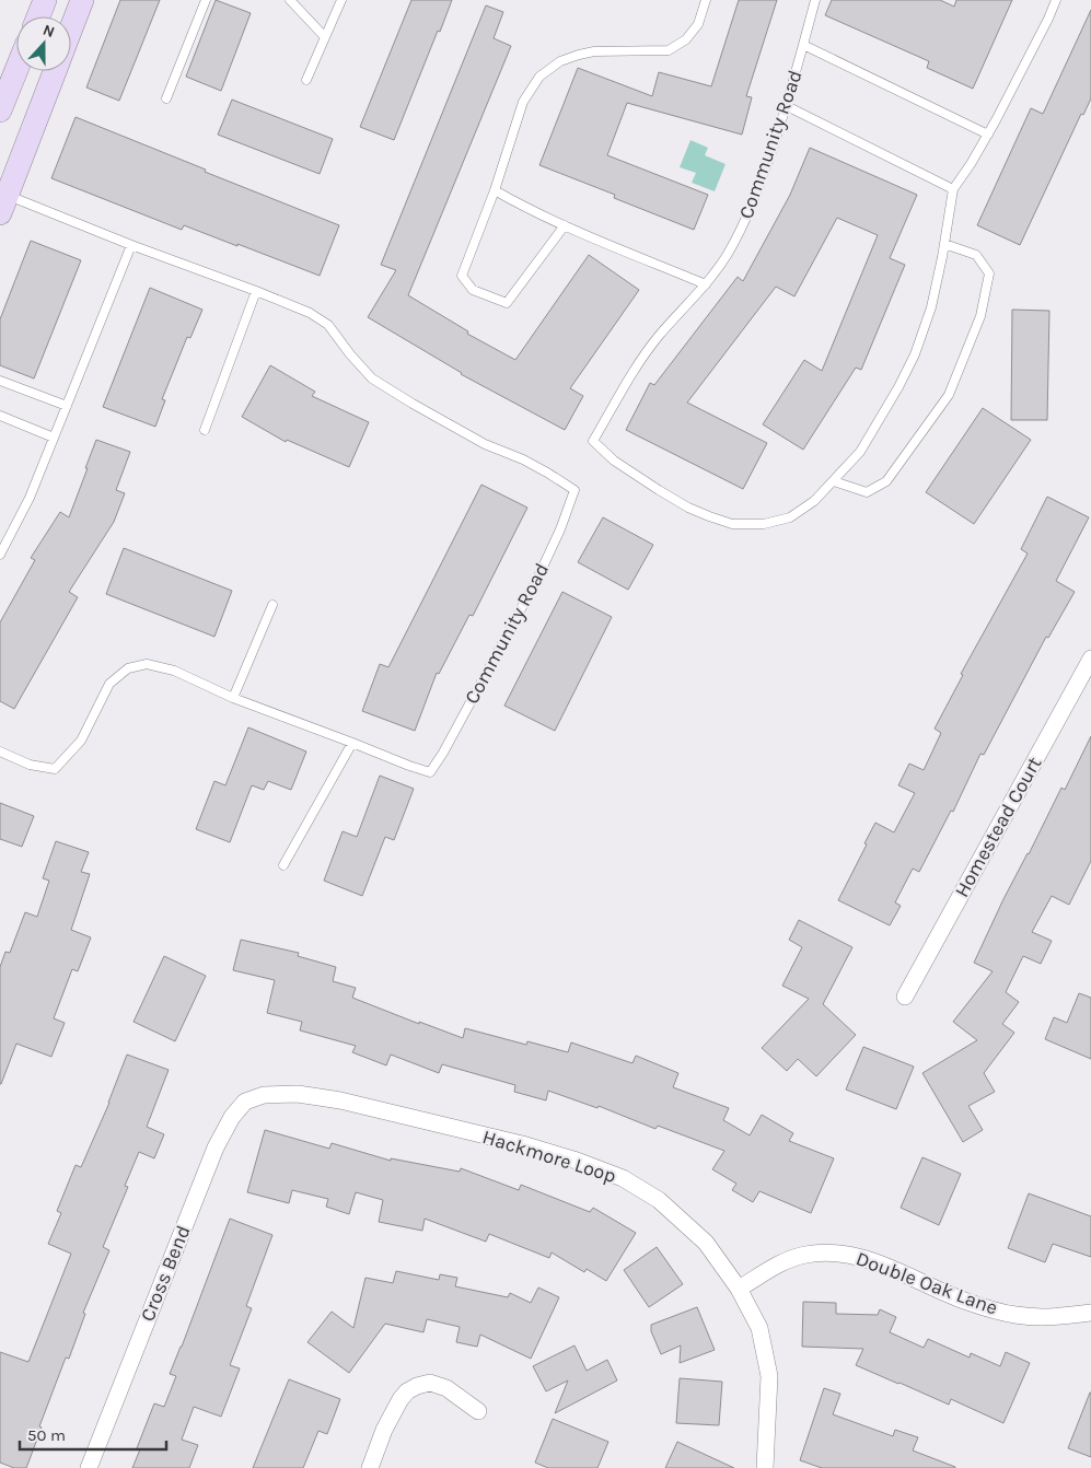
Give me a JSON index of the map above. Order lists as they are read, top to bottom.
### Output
{
  "streets": {
    "street": [
      "Homestead Court",
      "Hackmore Loop",
      "Cross Bend",
      "Double Oak Lane"
    ],
    "lane": ["Community Road"]
  },
  "crossings": [
    ["Hackmore Loop", "Cross Bend"],
    ["Hackmore Loop", "Double Oak Lane"]
  ],
  "scale_bar": "50 m",
  "north": "top"
}
